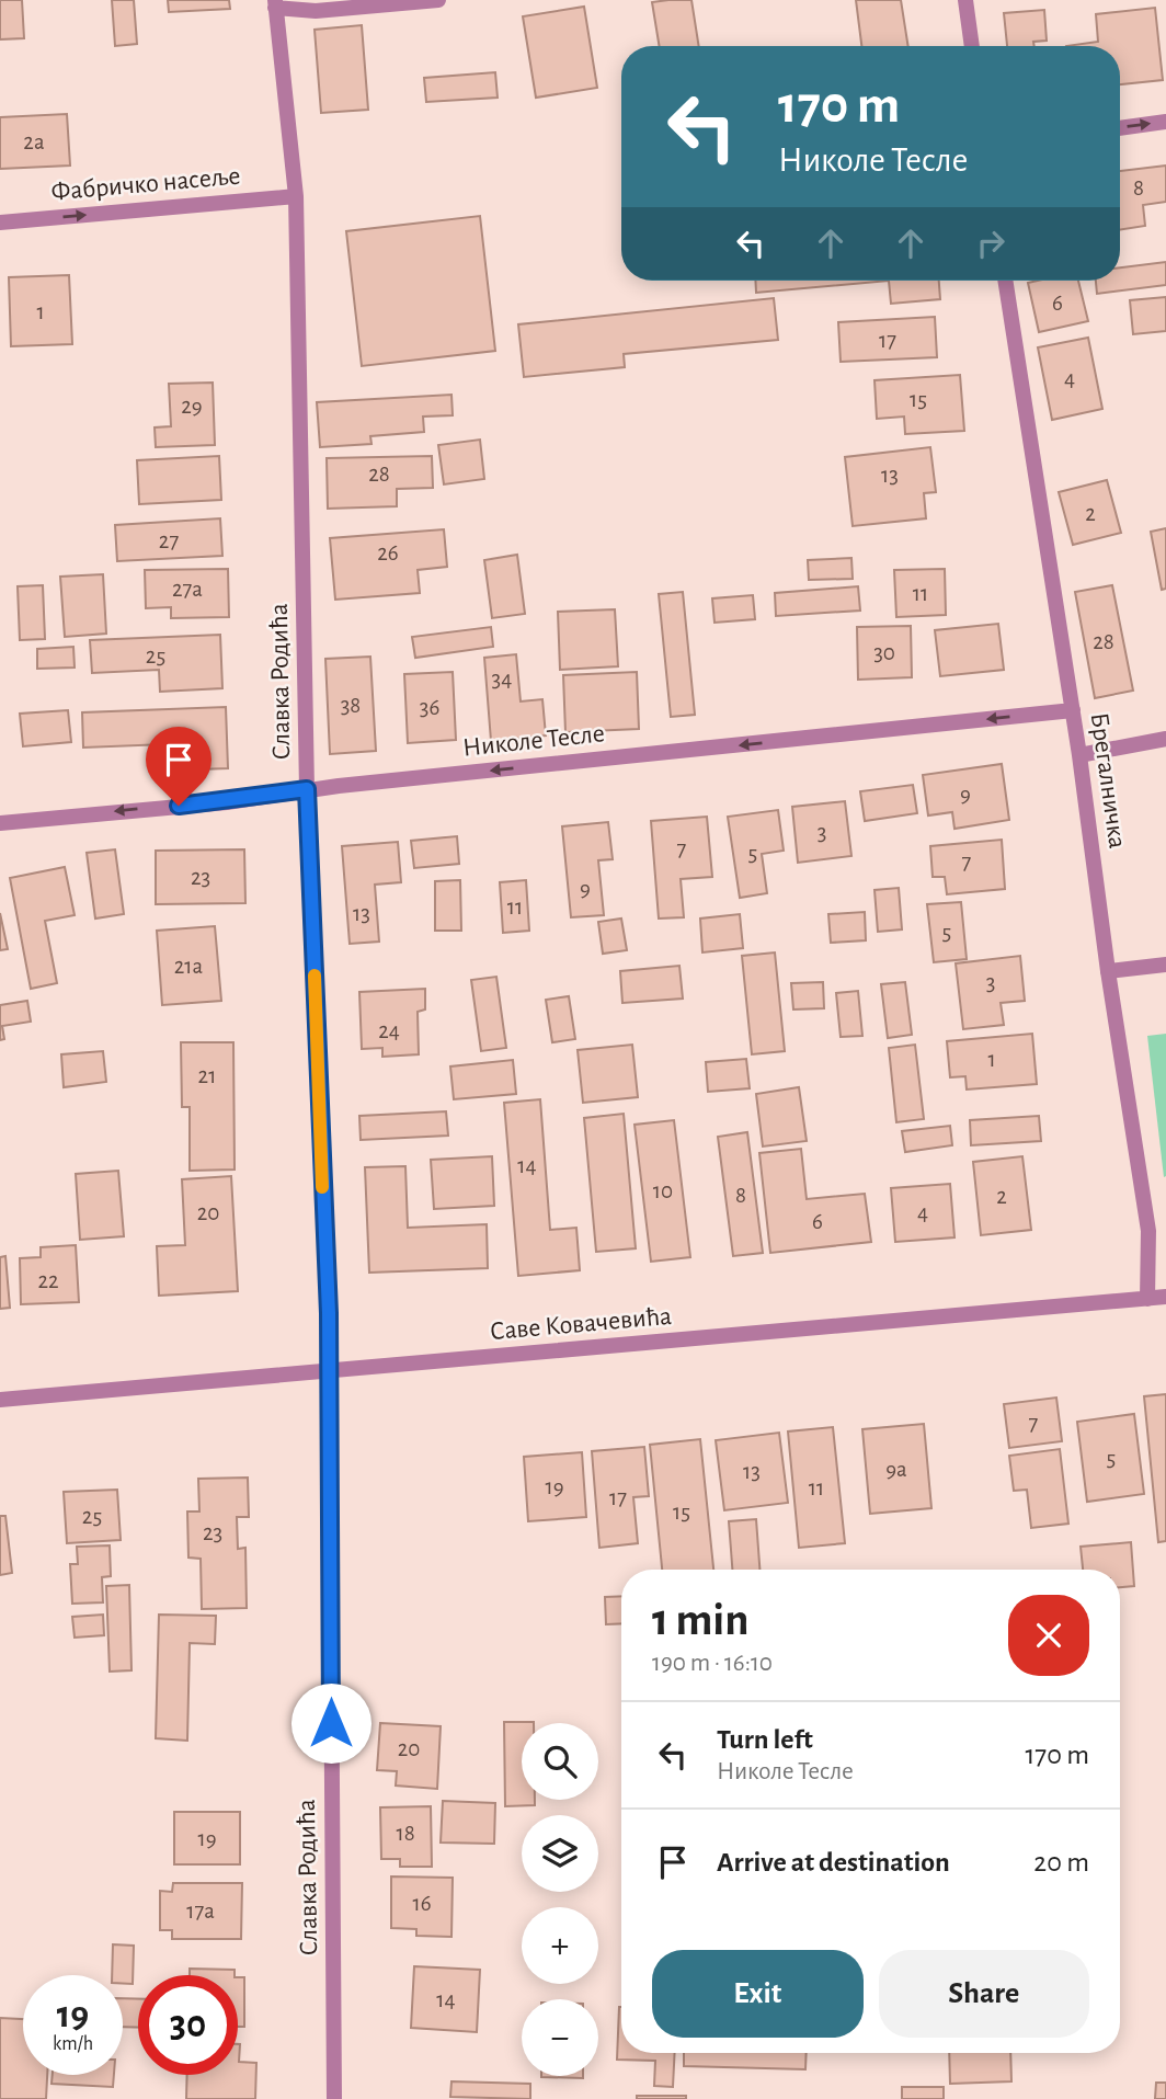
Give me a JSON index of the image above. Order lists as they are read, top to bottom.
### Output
{
  "streets": {
    "street": [
      "Фабричко насеље",
      "Славка Родића",
      "Николе Тесле",
      "Брегалничка",
      "Саве Ковачевића"
    ]
  },
  "crossings": [
    ["Фабричко насеље", "Славка Родића"],
    ["Славка Родића", "Николе Тесле"],
    ["Славка Родића", "Саве Ковачевића"],
    ["Николе Тесле", "Брегалничка"],
    ["Брегалничка", "Саве Ковачевића"]
  ],
  "one_way": ["Фабричко насеље", "Николе Тесле"],
  "house_numbers": [
    "2a",
    "8",
    "6",
    "1",
    "17",
    "4",
    "15",
    "29",
    "28",
    "13",
    "2",
    "27",
    "26",
    "27a",
    "11",
    "28",
    "30",
    "25",
    "34",
    "38",
    "36",
    "9",
    "3",
    "7",
    "5",
    "7",
    "23",
    "9",
    "11",
    "13",
    "5",
    "21a",
    "3",
    "24",
    "1",
    "21",
    "14",
    "10",
    "8",
    "2",
    "20",
    "4",
    "6",
    "22",
    "7",
    "5",
    "9a",
    "13",
    "19",
    "11",
    "17",
    "15",
    "25",
    "23",
    "20",
    "18",
    "19",
    "16",
    "17a",
    "14"
  ],
  "page": {
    "turn": ["170 m", "Николе Тесле"],
    "heading": ["1 min", "190 m · 16:10"],
    "list": [
      {
        "name": "Turn left",
        "note": "Николе Тесле",
        "value": "170 m"
      },
      {
        "name": "Arrive at destination",
        "value": "20 m"
      }
    ],
    "map_buttons": ["+", "−"],
    "buttons": ["Exit", "Share"],
    "speed": "19 km/h",
    "limit": "30"
  }
}
